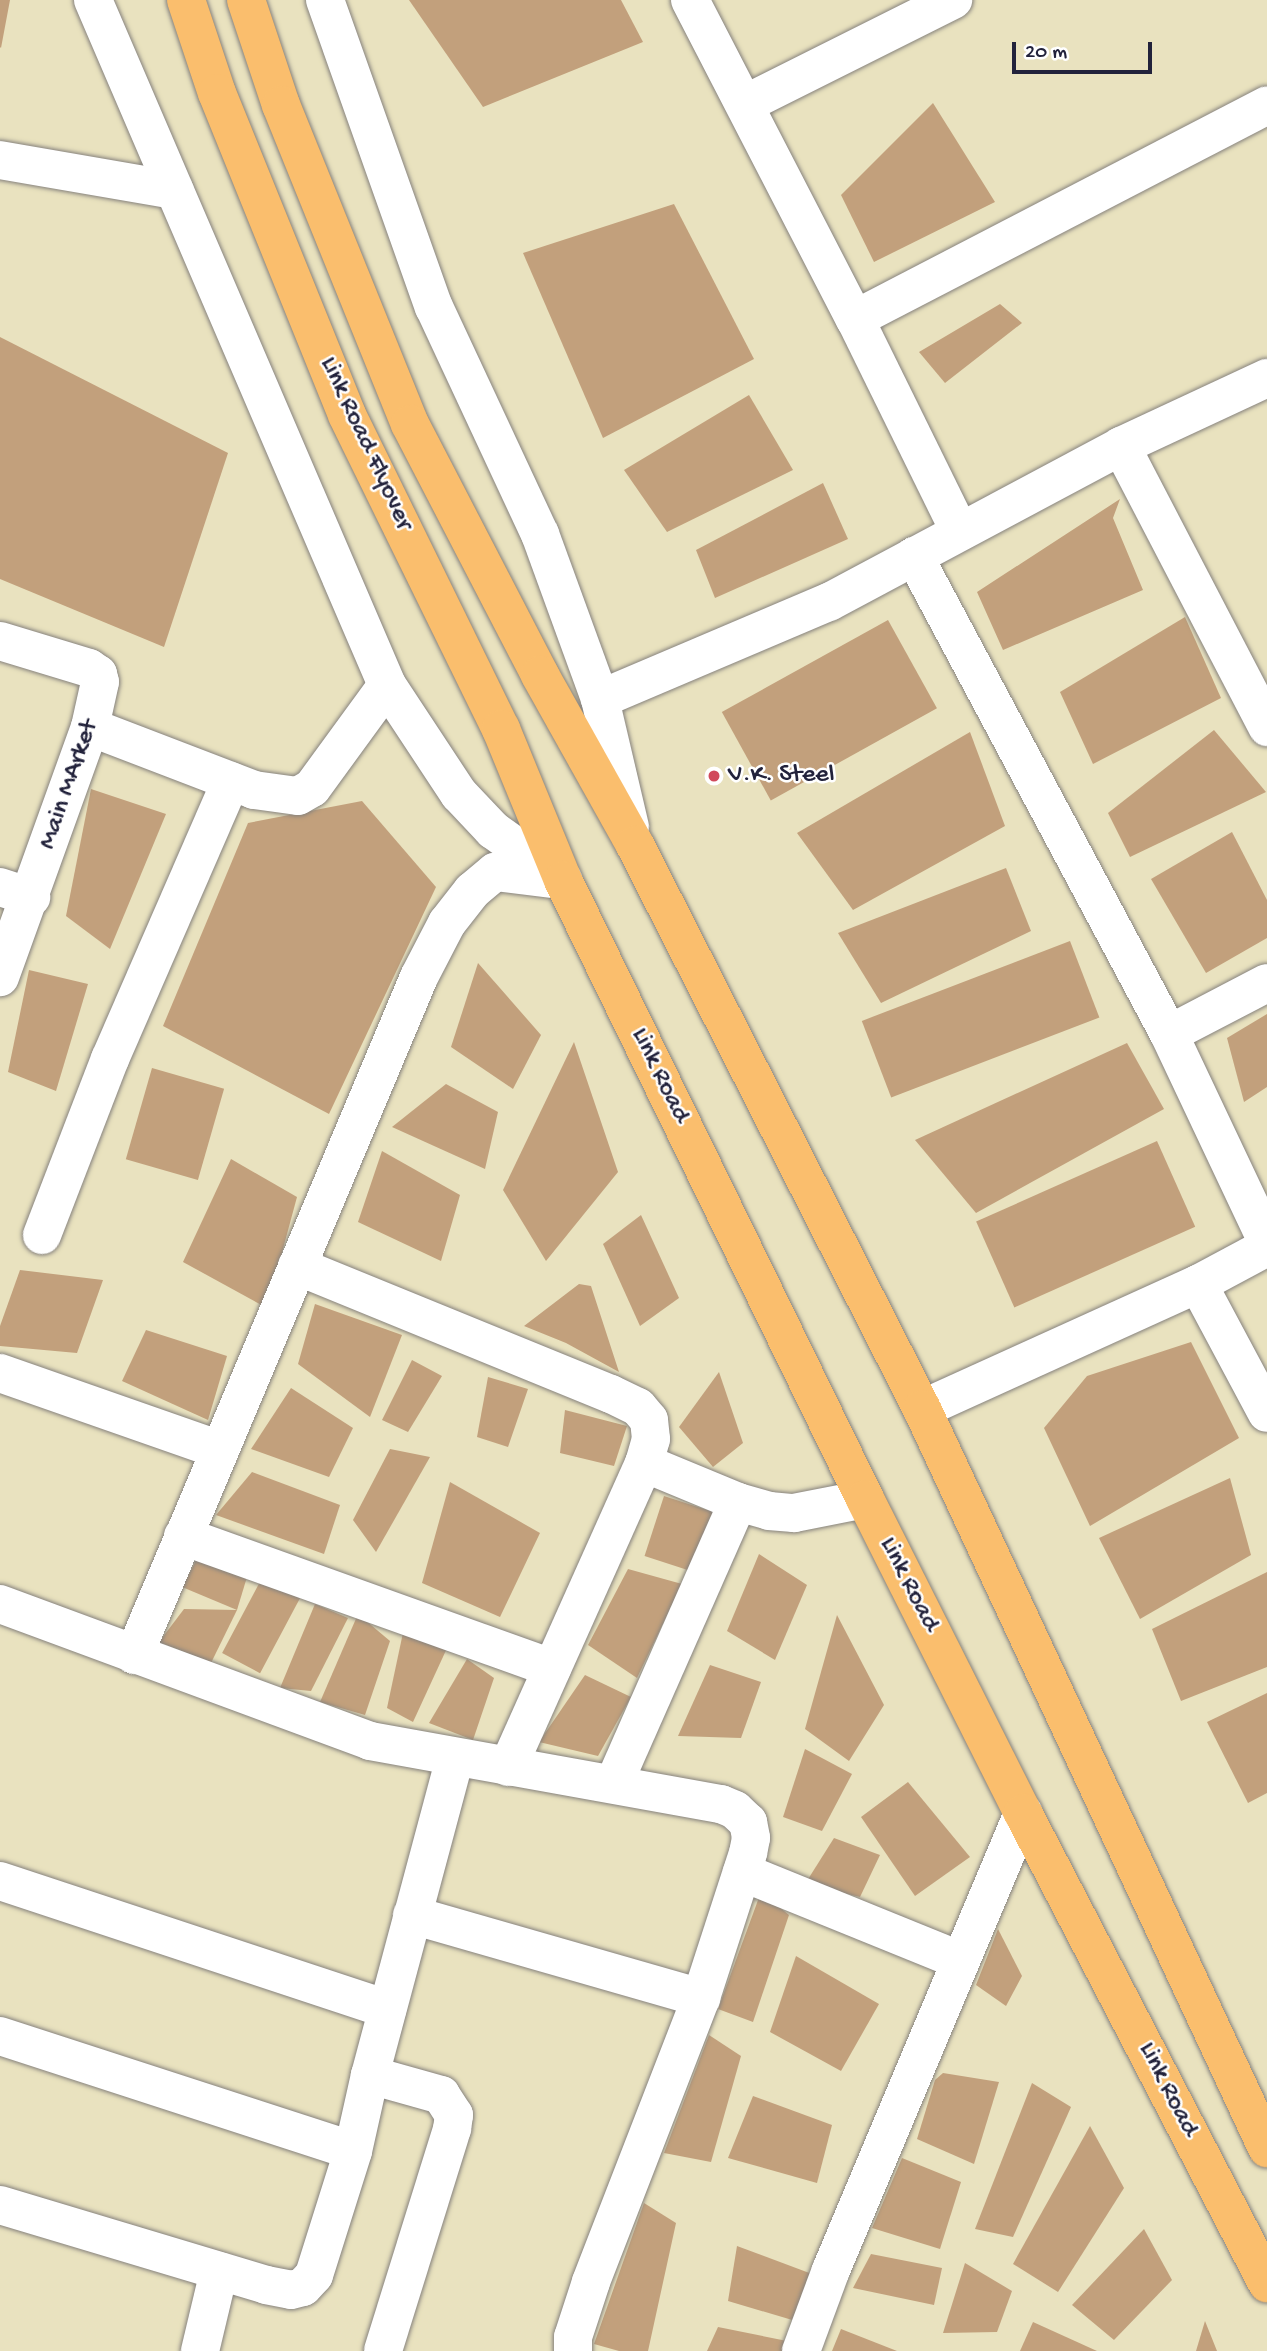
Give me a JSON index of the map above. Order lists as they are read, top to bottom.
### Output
{
  "streets": {
    "main road": ["Link Road Flyover", "Link Road"],
    "street": ["Main MArket"]
  },
  "crossings": [
    ["Link Road Flyover", "Link Road"]
  ],
  "places": ["V.K. Steel"],
  "scale_bar": "20 m"
}
